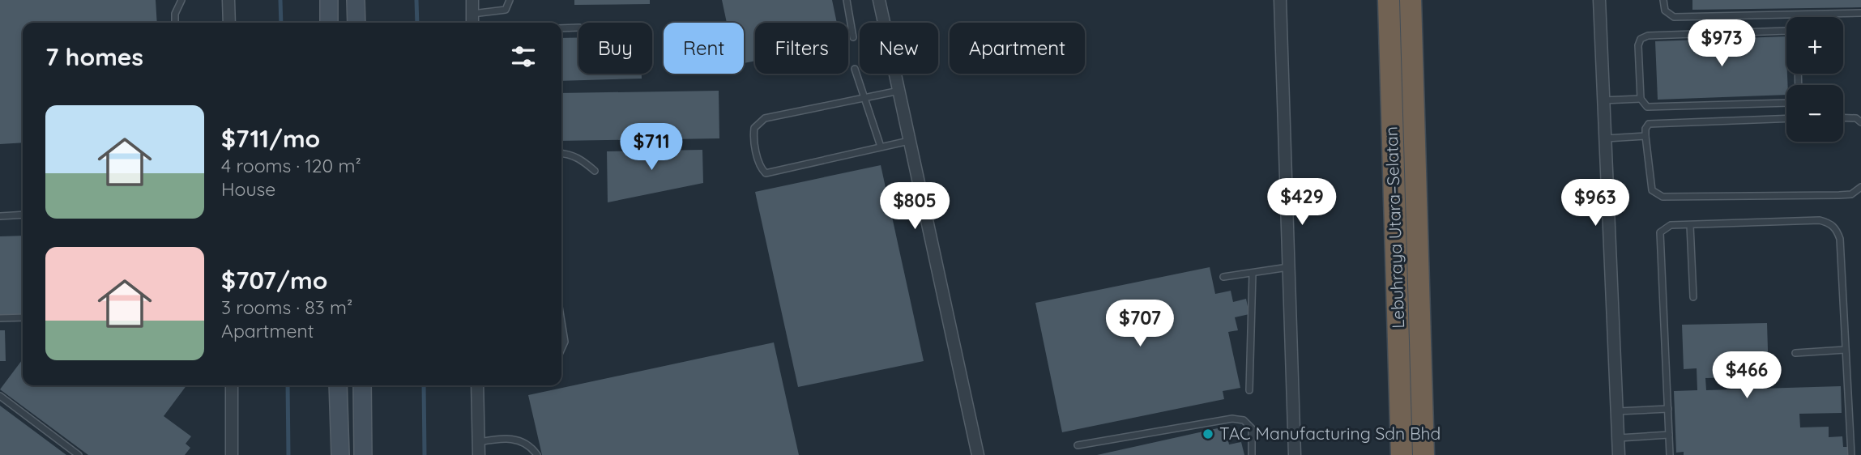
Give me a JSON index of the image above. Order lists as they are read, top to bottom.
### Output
{
  "streets": {
    "highway": ["Lebuhraya Utara–Selatan"]
  },
  "places": ["TAC Manufacturing Sdn Bhd"],
  "page": {
    "map_buttons": ["+", "−"],
    "price": [
      "$973",
      "$711",
      "$429",
      "$963",
      "$805",
      "$707",
      "$466"
    ],
    "chip": [
      "Buy",
      "Rent",
      "Filters",
      "New",
      "Apartment"
    ],
    "heading": "7 homes",
    "list": [
      {
        "name": "$711/mo",
        "note": "4 rooms · 120 m² · House"
      },
      {
        "name": "$707/mo",
        "note": "3 rooms · 83 m² · Apartment"
      }
    ]
  }
}
